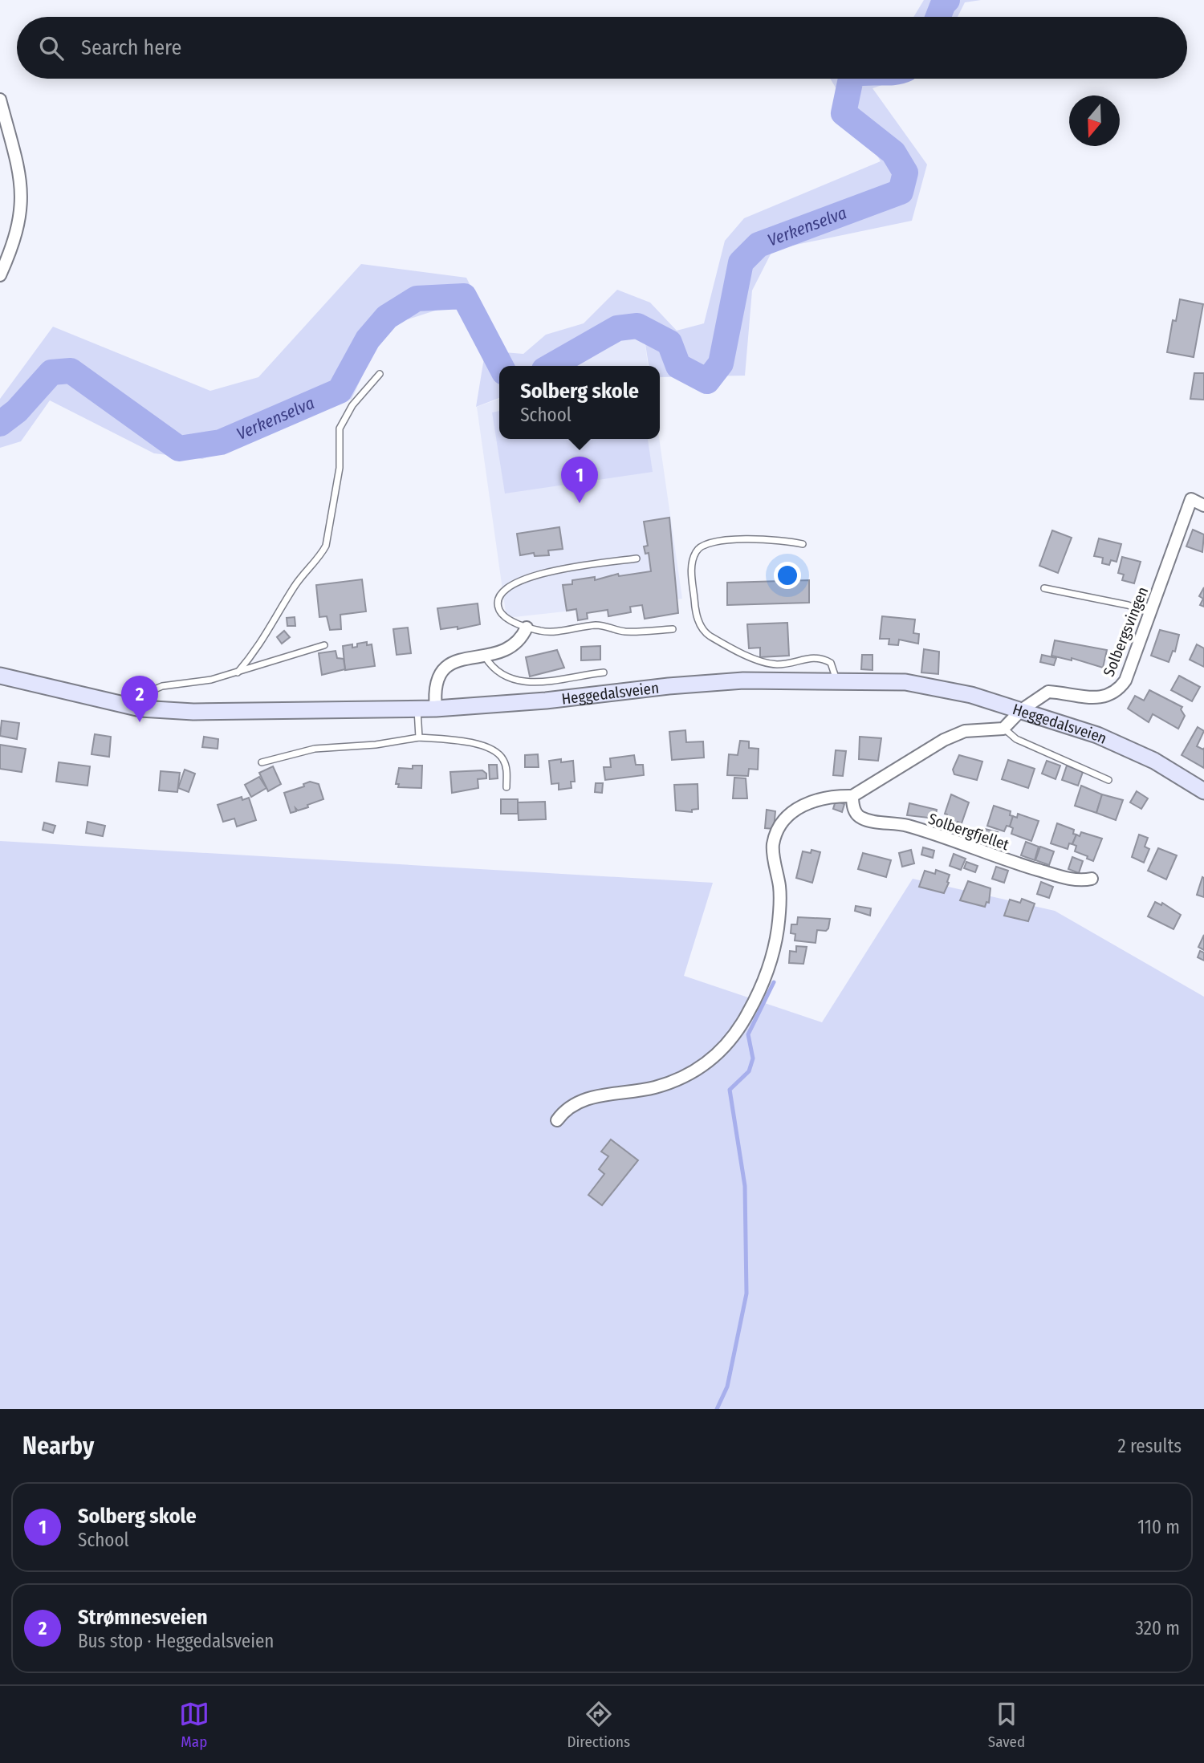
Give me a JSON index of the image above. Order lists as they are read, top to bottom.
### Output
{
  "streets": {
    "main road": ["Heggedalsveien"],
    "street": ["Solbergsvingen", "Solbergfjellet"]
  },
  "crossings": [
    ["Solbergsvingen", "Heggedalsveien"]
  ],
  "water": ["Verkenselva"],
  "north": "bottom",
  "page": {
    "search": "Search here",
    "popup": ["Solberg skole", "School"],
    "pins": ["1", "2"],
    "heading": ["Nearby", "2 results"],
    "list": [
      {
        "mark": "1",
        "name": "Solberg skole",
        "note": "School",
        "value": "110 m"
      },
      {
        "mark": "2",
        "name": "Strømnesveien",
        "note": "Bus stop · Heggedalsveien",
        "value": "320 m"
      }
    ],
    "nav": ["Map", "Directions", "Saved"]
  }
}
